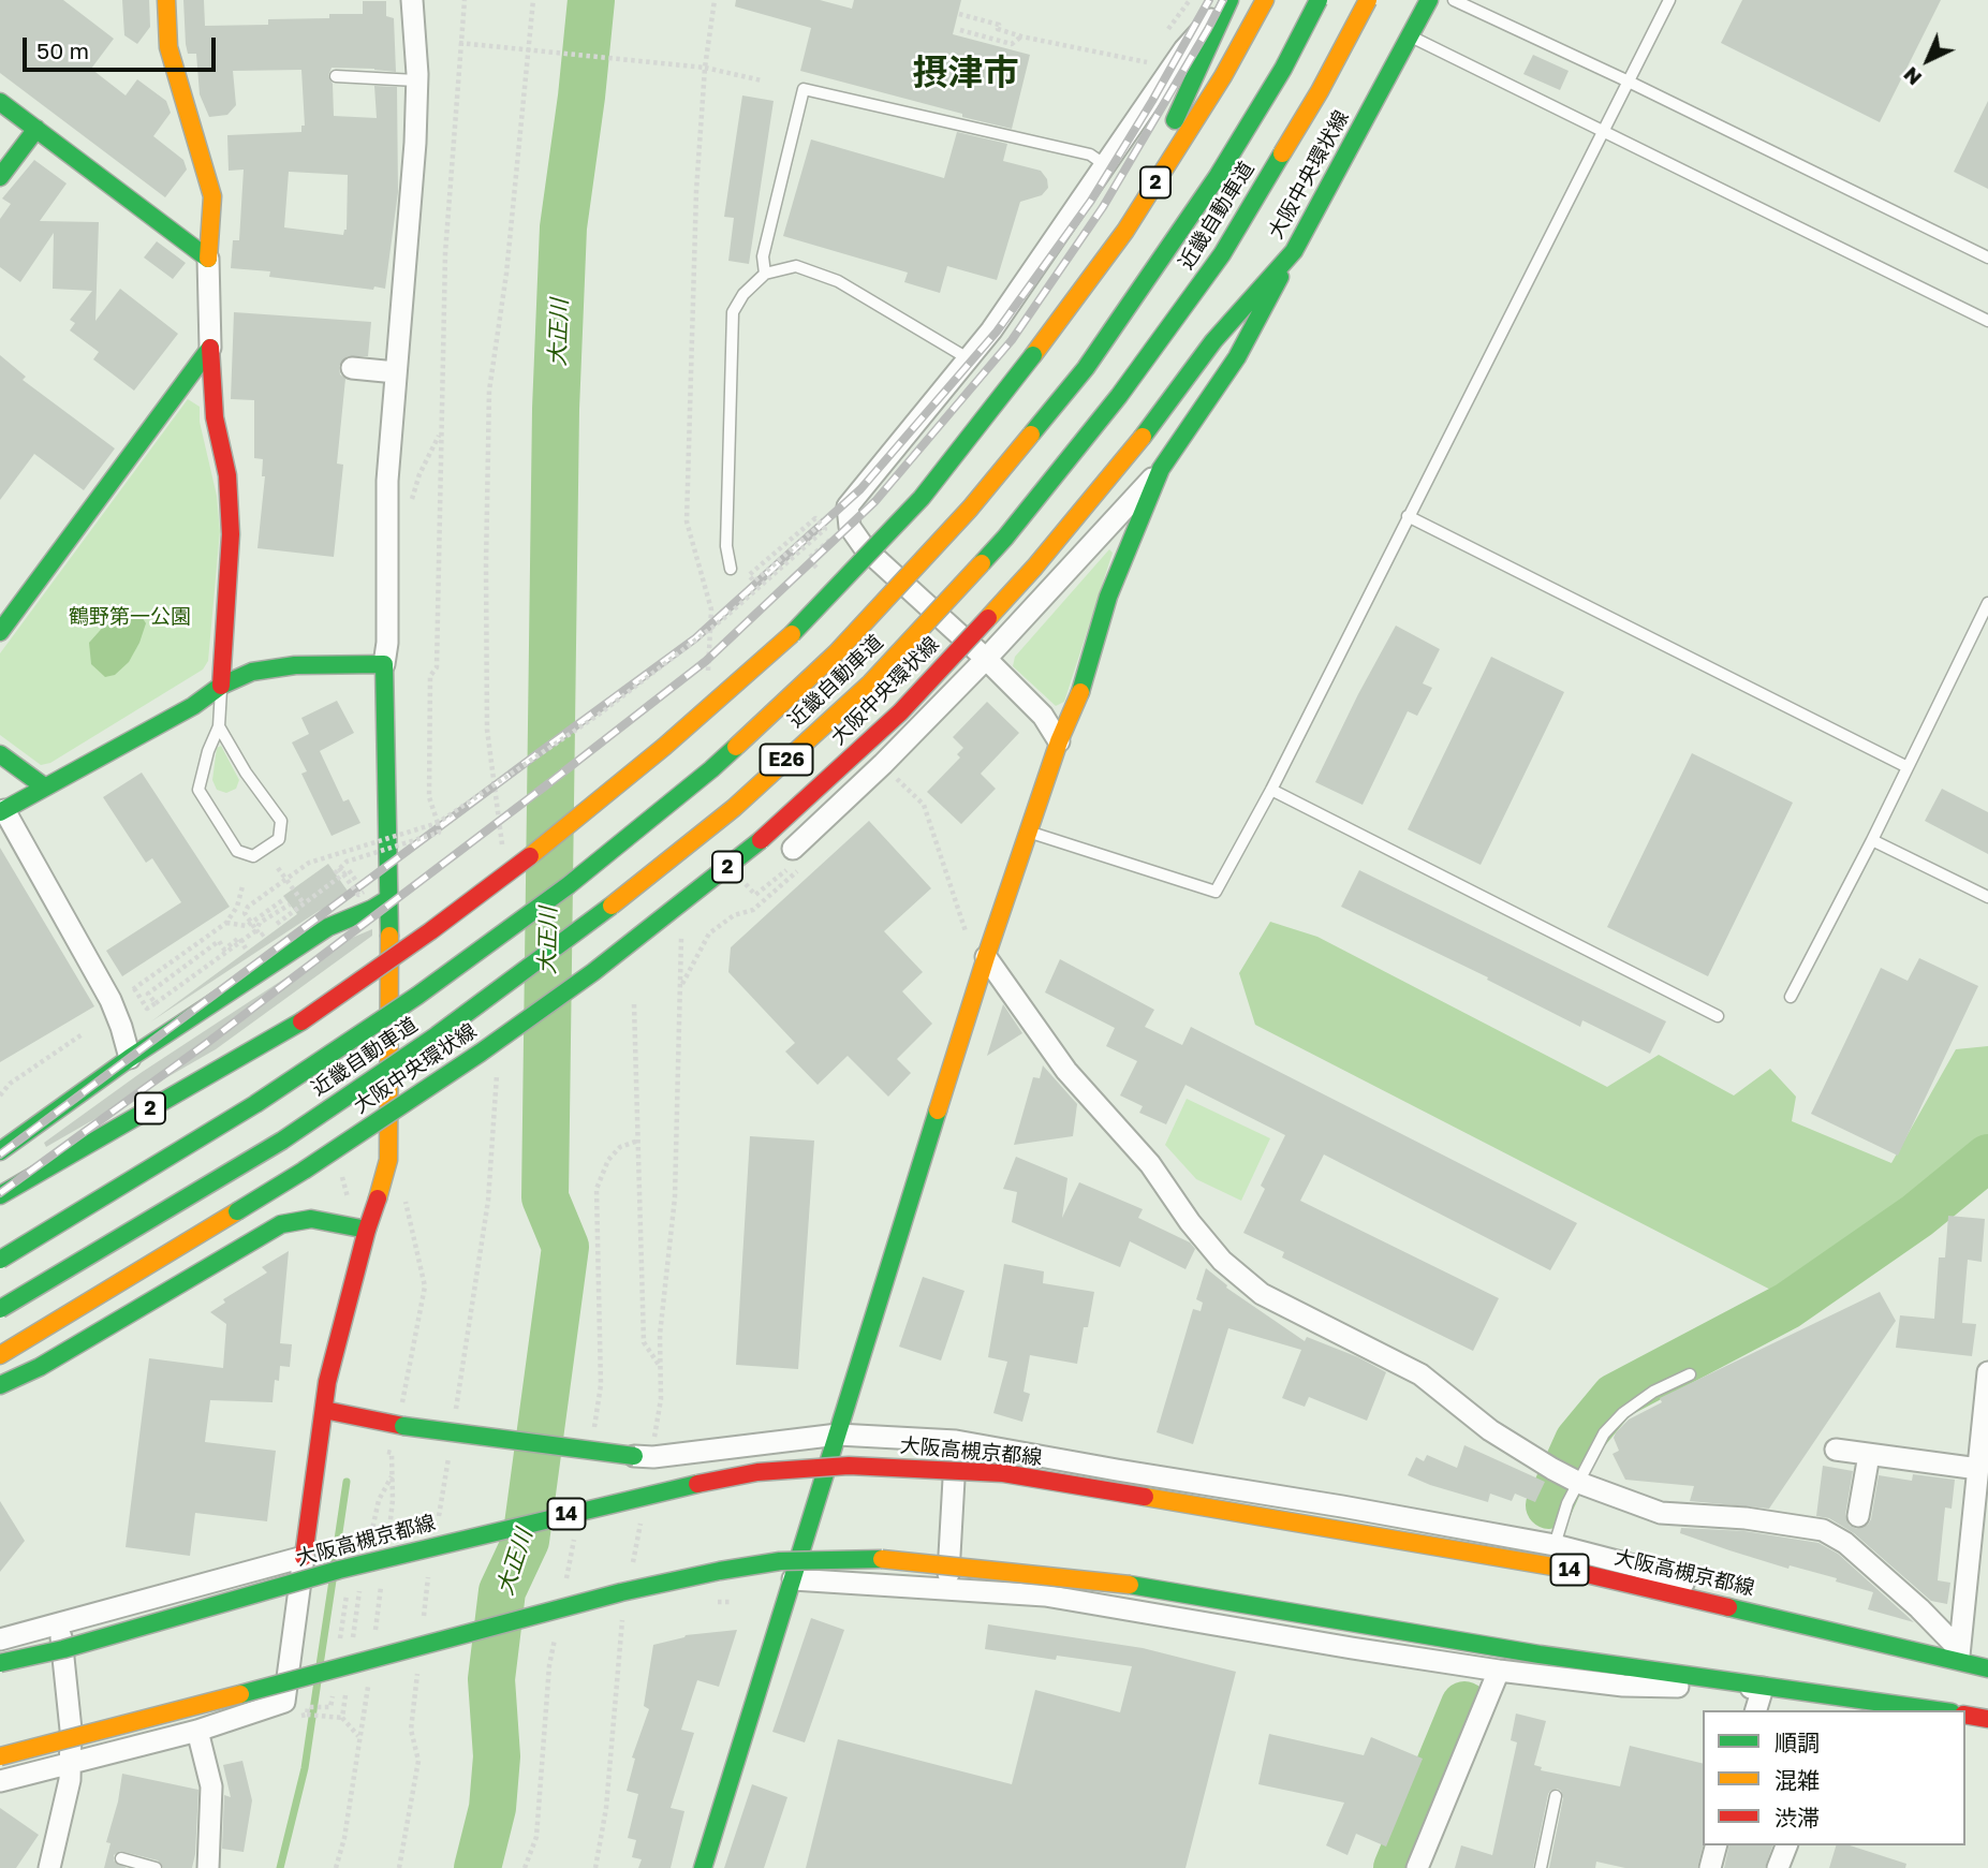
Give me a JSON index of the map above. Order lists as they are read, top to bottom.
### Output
{
  "streets": {
    "main road": [
      "大阪中央環状線",
      "2",
      "近畿自動車道",
      "E26",
      "大阪高槻京都線",
      "14"
    ]
  },
  "districts": ["摂津市"],
  "water": ["大正川"],
  "parks": ["鶴野第一公園"],
  "legend": ["順調", "混雑", "渋滞"],
  "scale_bar": "50 m",
  "north": "bottom left"
}
